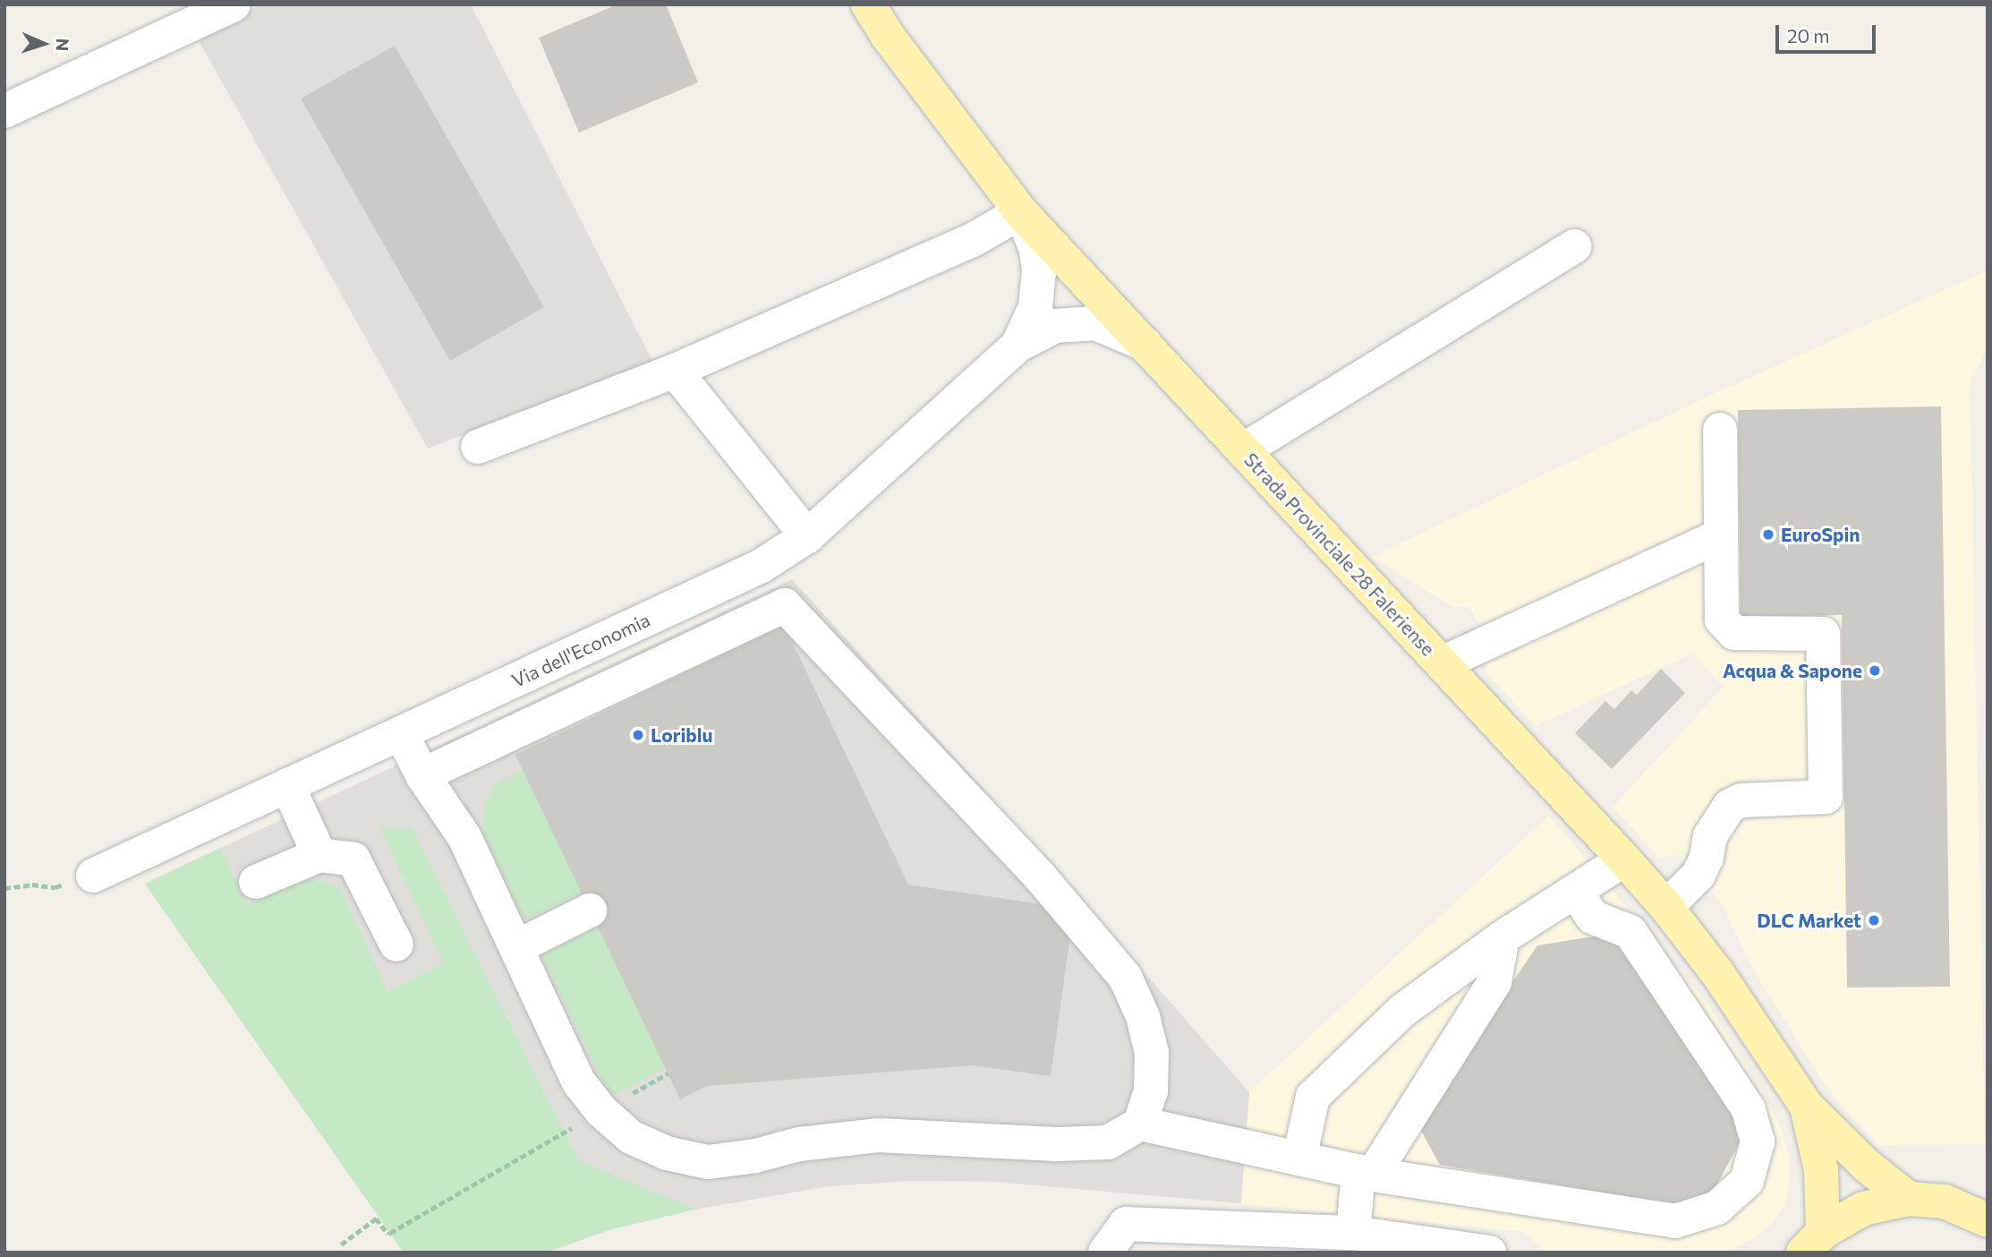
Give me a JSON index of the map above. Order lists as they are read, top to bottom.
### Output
{
  "streets": {
    "main road": ["Strada Provinciale 28 Faleriense"],
    "street": ["Via dell'Economia"]
  },
  "places": [
    "EuroSpin",
    "Acqua & Sapone",
    "Loriblu",
    "DLC Market"
  ],
  "scale_bar": "20 m",
  "north": "right"
}
